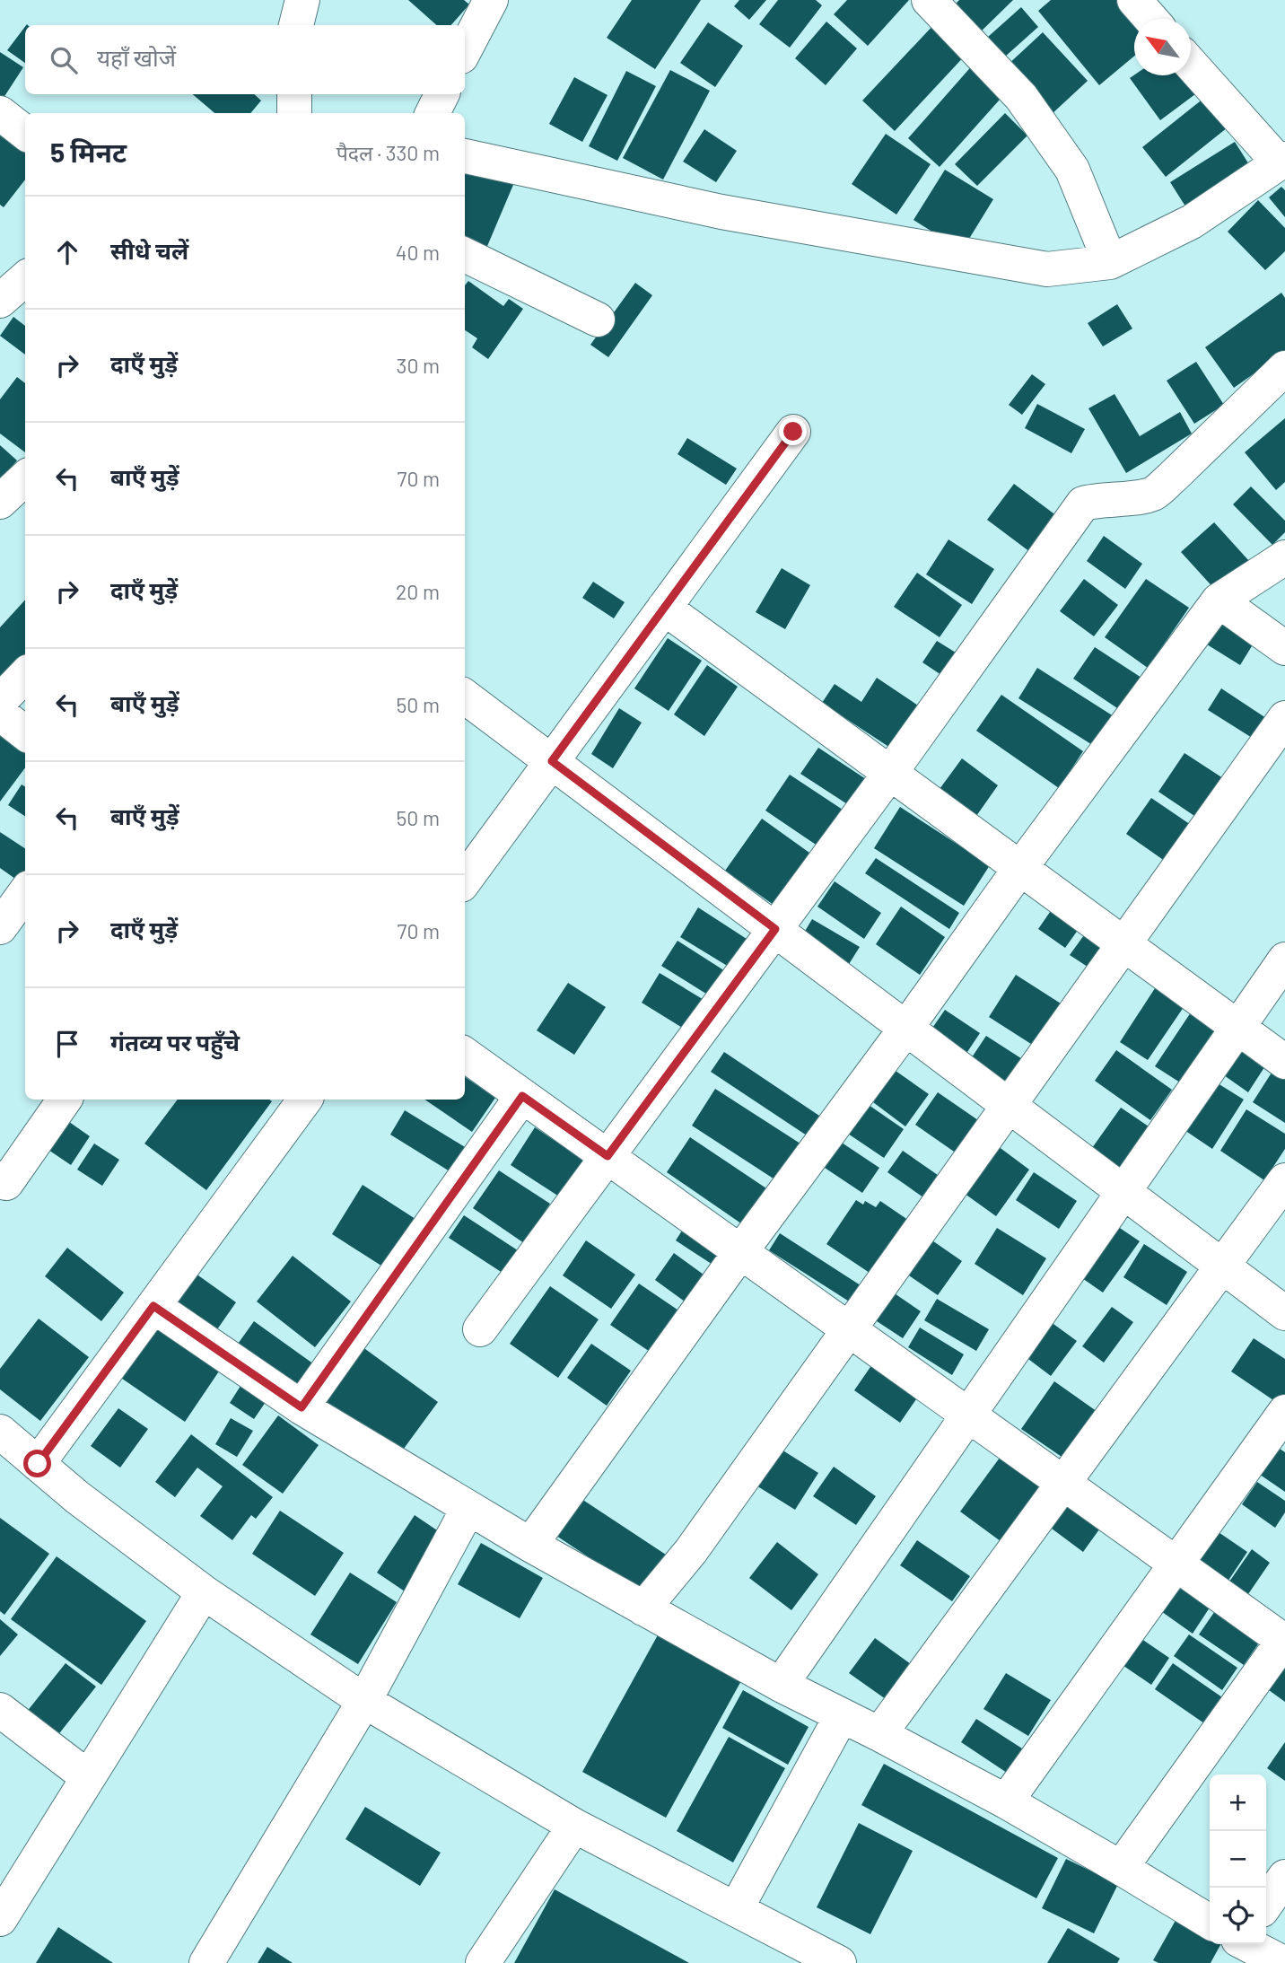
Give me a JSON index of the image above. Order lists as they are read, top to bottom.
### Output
{
  "north": "top left",
  "page": {
    "search": "यहाँ खोजें",
    "heading": ["5 मिनट", "पैदल · 330 m"],
    "list": [
      ["सीधे चलें", "40 m"],
      ["दाएँ मुड़ें", "30 m"],
      ["बाएँ मुड़ें", "70 m"],
      ["दाएँ मुड़ें", "20 m"],
      ["बाएँ मुड़ें", "50 m"],
      ["बाएँ मुड़ें", "50 m"],
      ["दाएँ मुड़ें", "70 m"],
      "गंतव्य पर पहुँचे"
    ],
    "map_buttons": ["+", "−"]
  }
}
